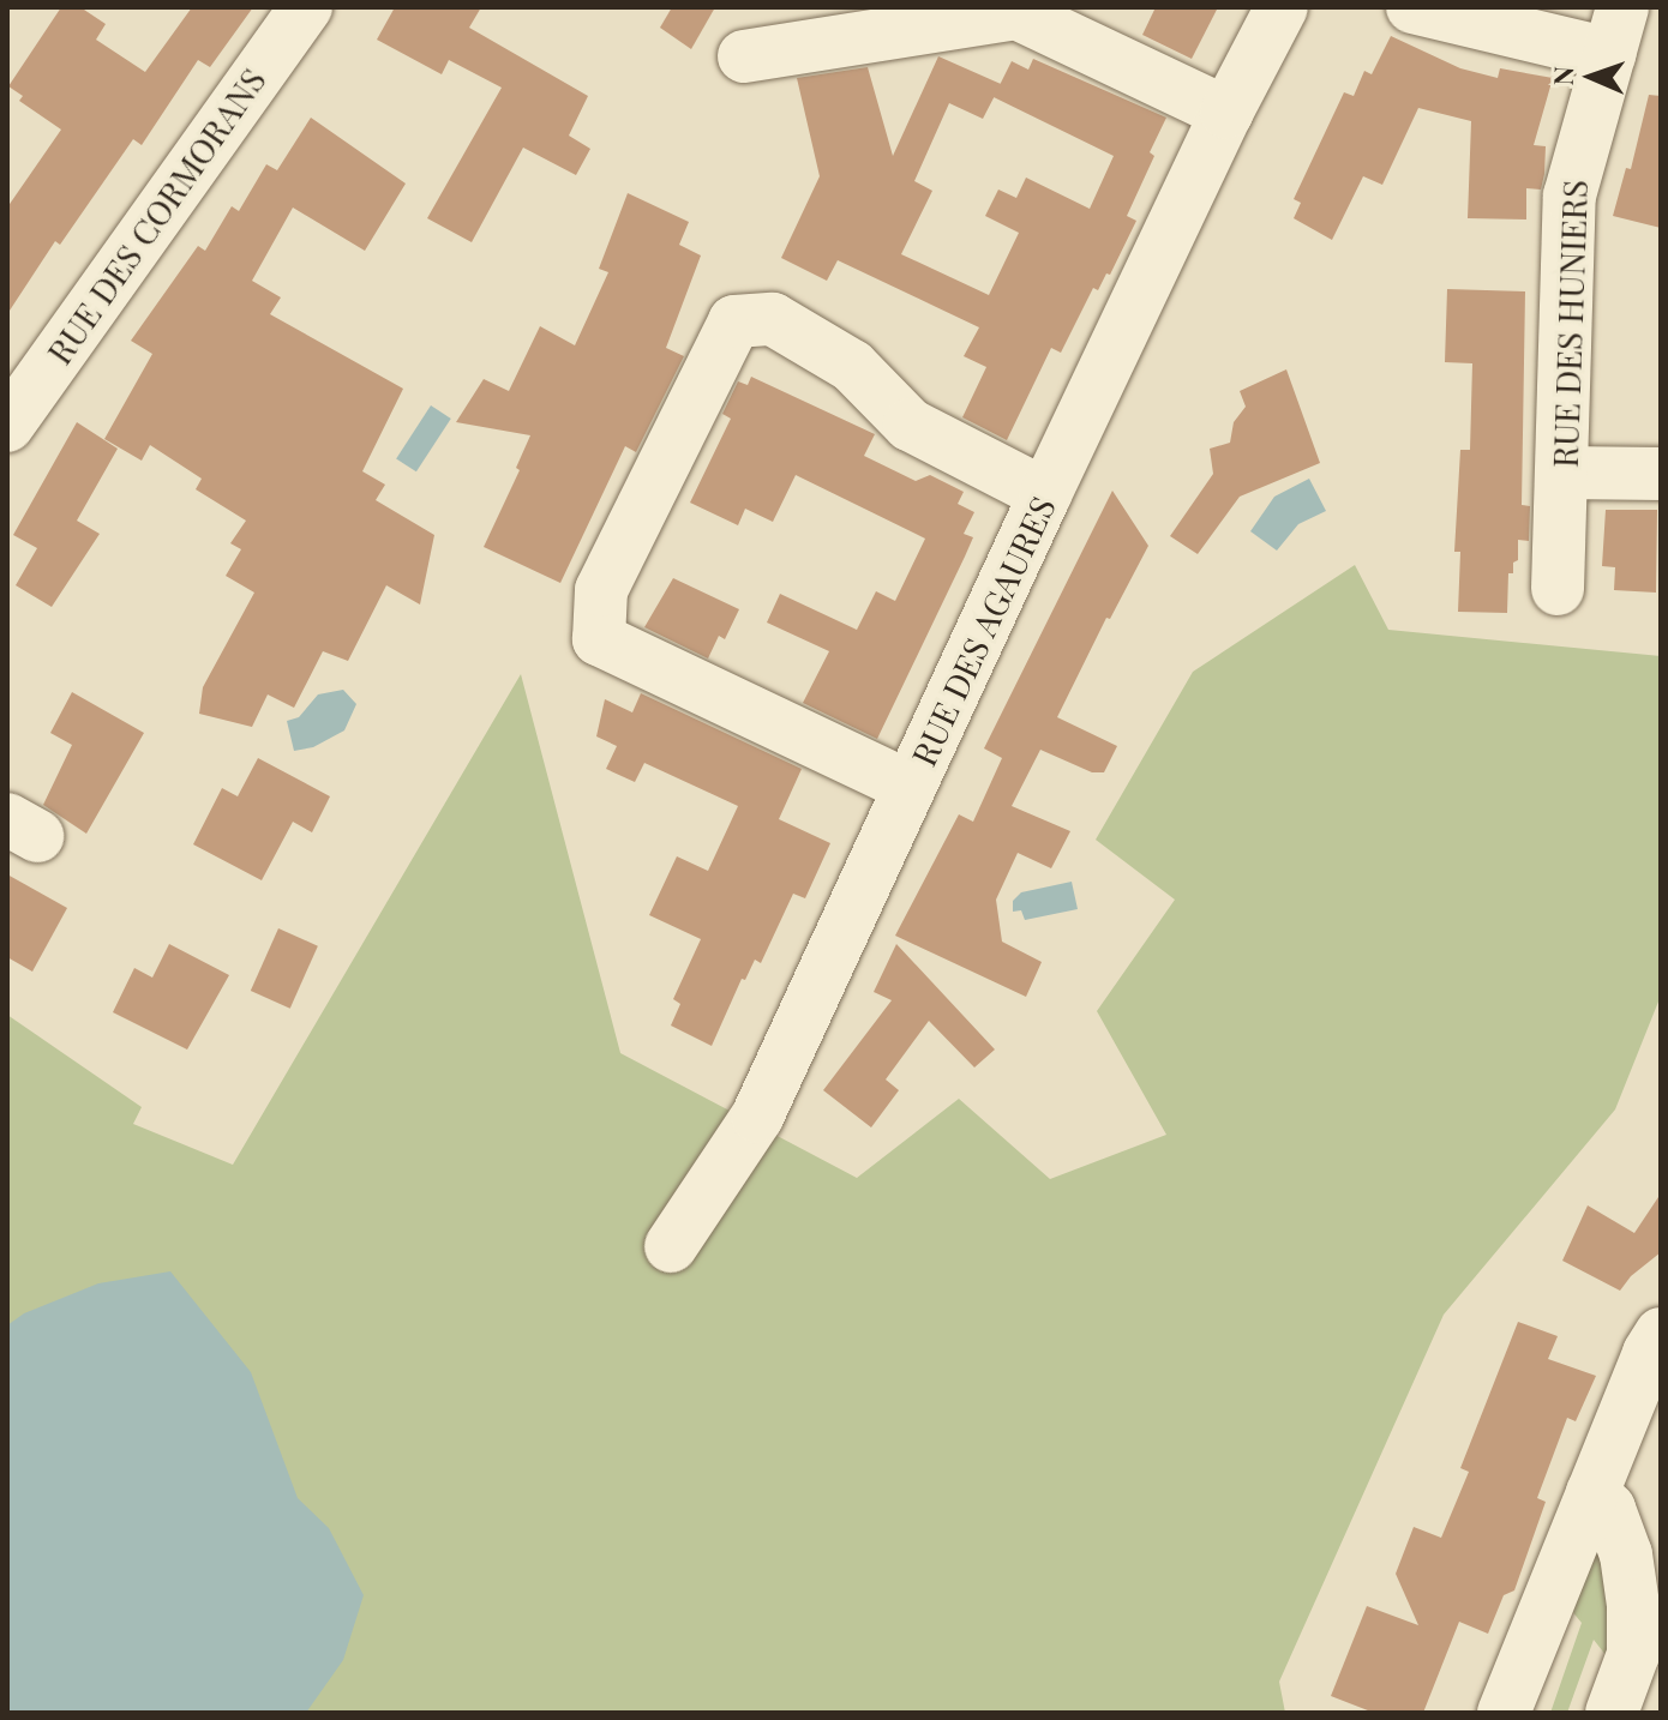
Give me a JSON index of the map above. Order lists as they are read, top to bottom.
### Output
{
  "streets": {
    "street": ["RUE DES CORMORANS", "RUE DES HUNIERS", "RUE DES AGAURES"]
  },
  "north": "left"
}
